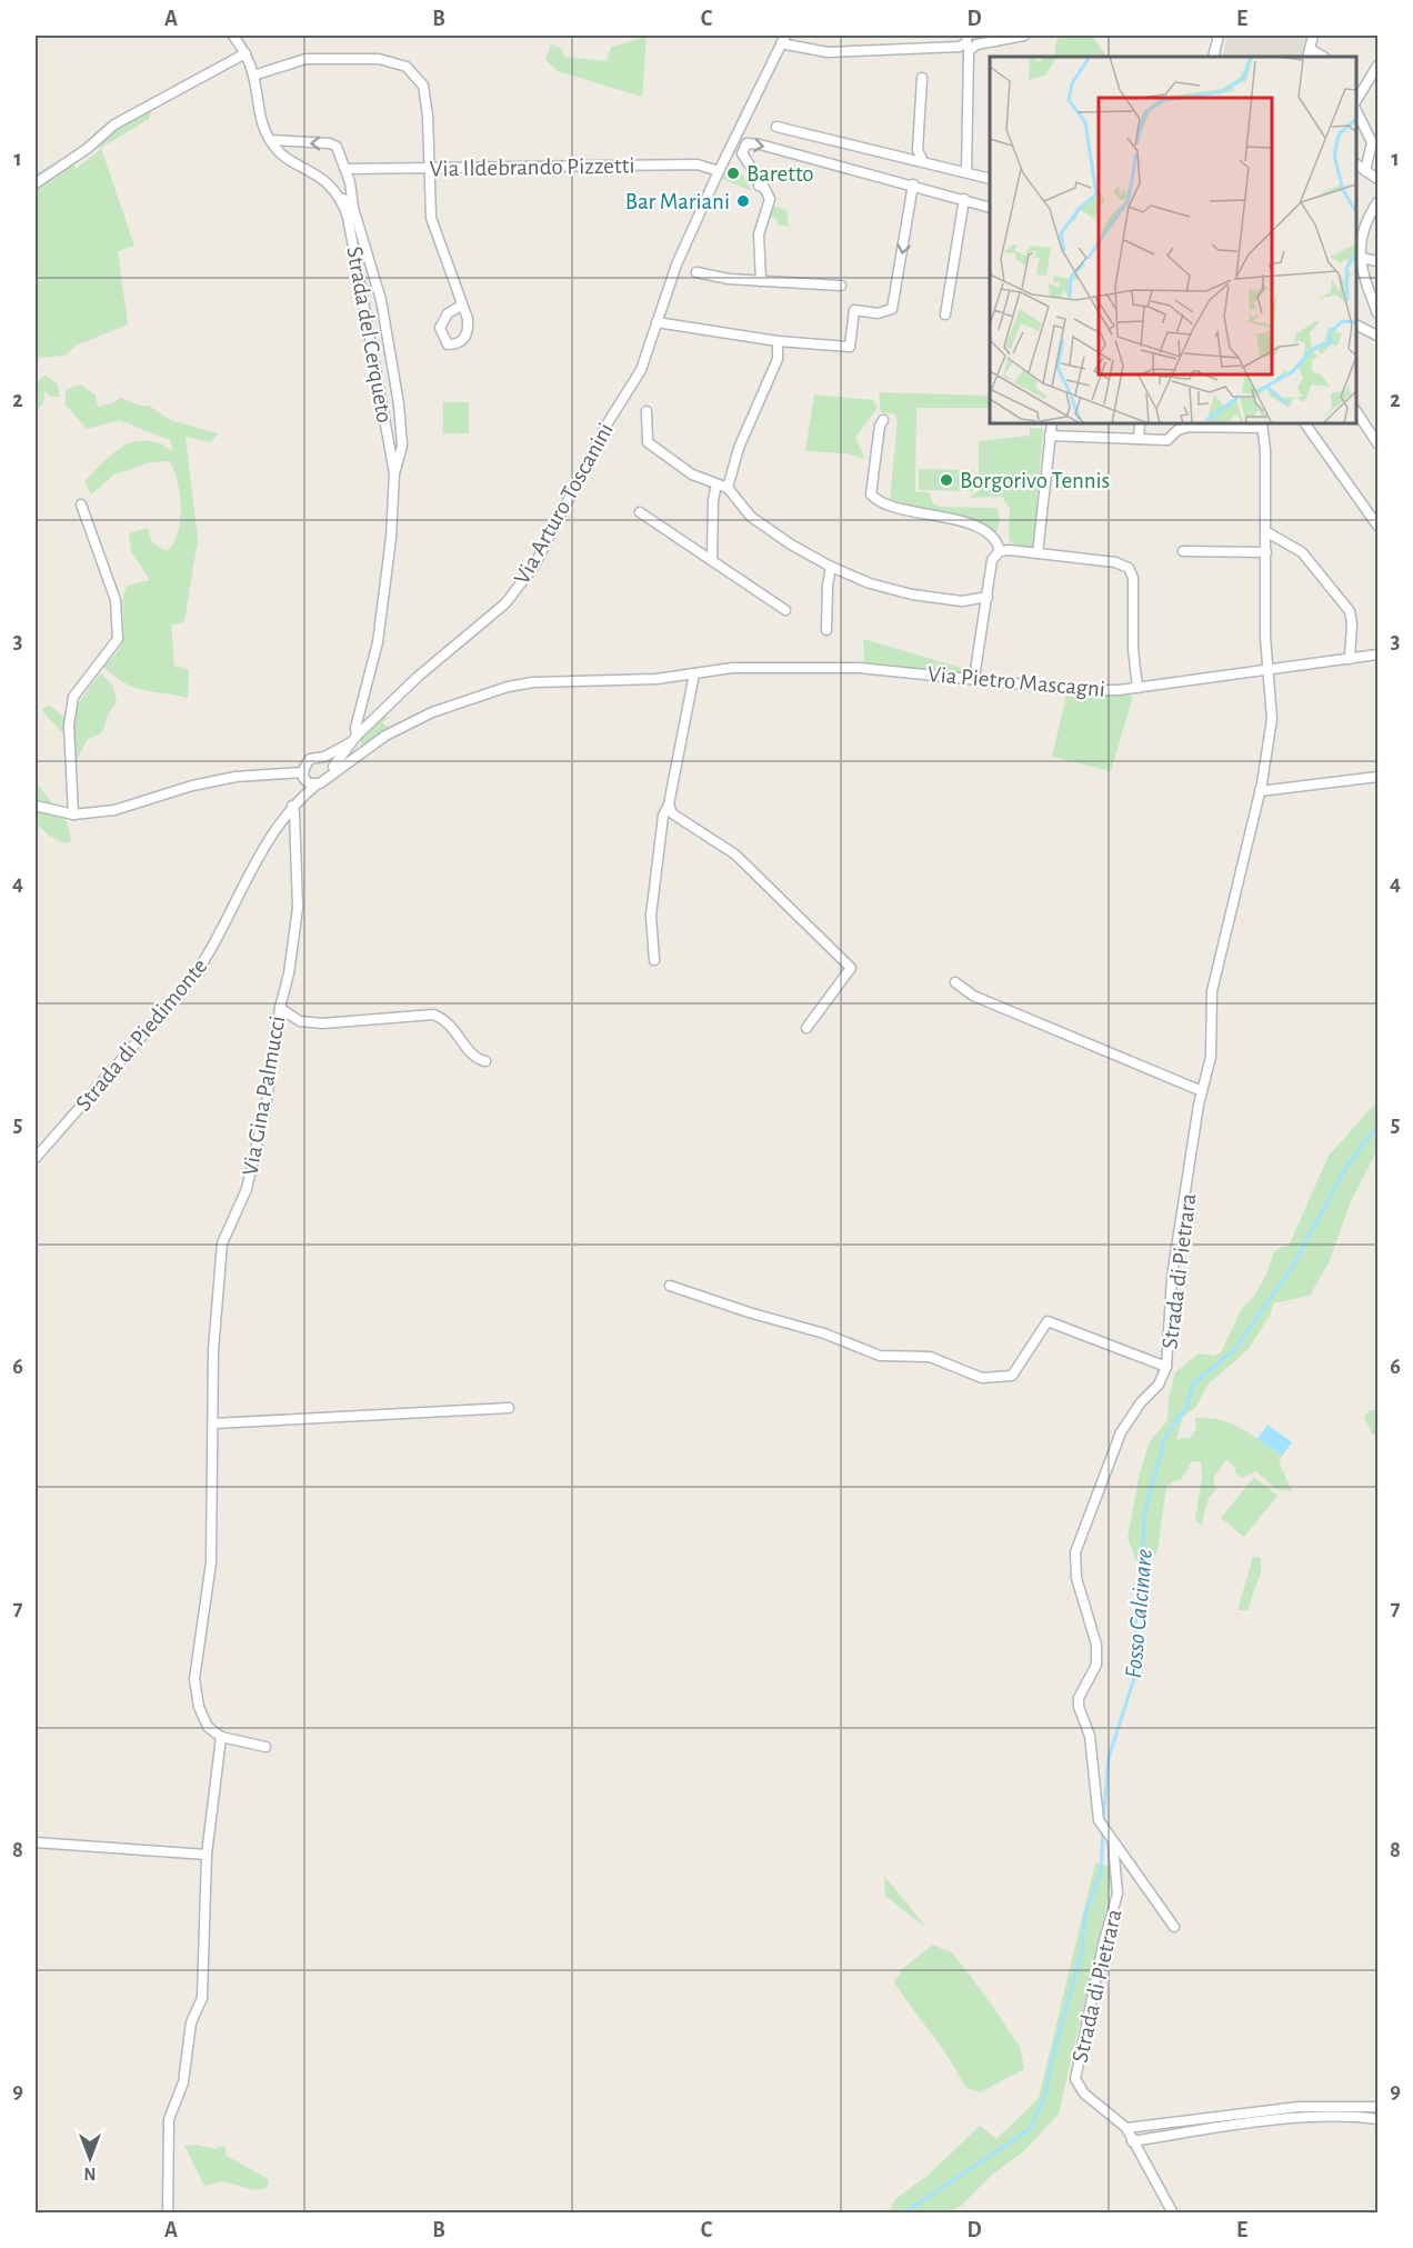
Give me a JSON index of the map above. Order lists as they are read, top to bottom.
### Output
{
  "streets": {
    "street": [
      "Via Ildebrando Pizzetti",
      "Strada del Cerqueto",
      "Via Arturo Toscanini",
      "Via Pietro Mascagni",
      "Strada di Piedimonte",
      "Via Gina Palmucci",
      "Strada di Pietrara"
    ]
  },
  "crossings": [
    ["Via Ildebrando Pizzetti", "Strada del Cerqueto"],
    ["Via Ildebrando Pizzetti", "Via Arturo Toscanini"],
    ["Strada del Cerqueto", "Via Arturo Toscanini"],
    ["Via Arturo Toscanini", "Via Pietro Mascagni"],
    ["Via Arturo Toscanini", "Strada di Piedimonte"],
    ["Via Pietro Mascagni", "Strada di Piedimonte"],
    ["Via Pietro Mascagni", "Strada di Pietrara"],
    ["Strada di Piedimonte", "Via Gina Palmucci"]
  ],
  "water": ["Fosso Calcinare"],
  "places": ["Baretto", "Bar Mariani", "Borgorivo Tennis"],
  "north": "bottom",
  "grid": {
    "columns": [
      "A",
      "B",
      "C",
      "D",
      "E"
    ],
    "rows": [
      "1",
      "2",
      "3",
      "4",
      "5",
      "6",
      "7",
      "8",
      "9"
    ]
  }
}
